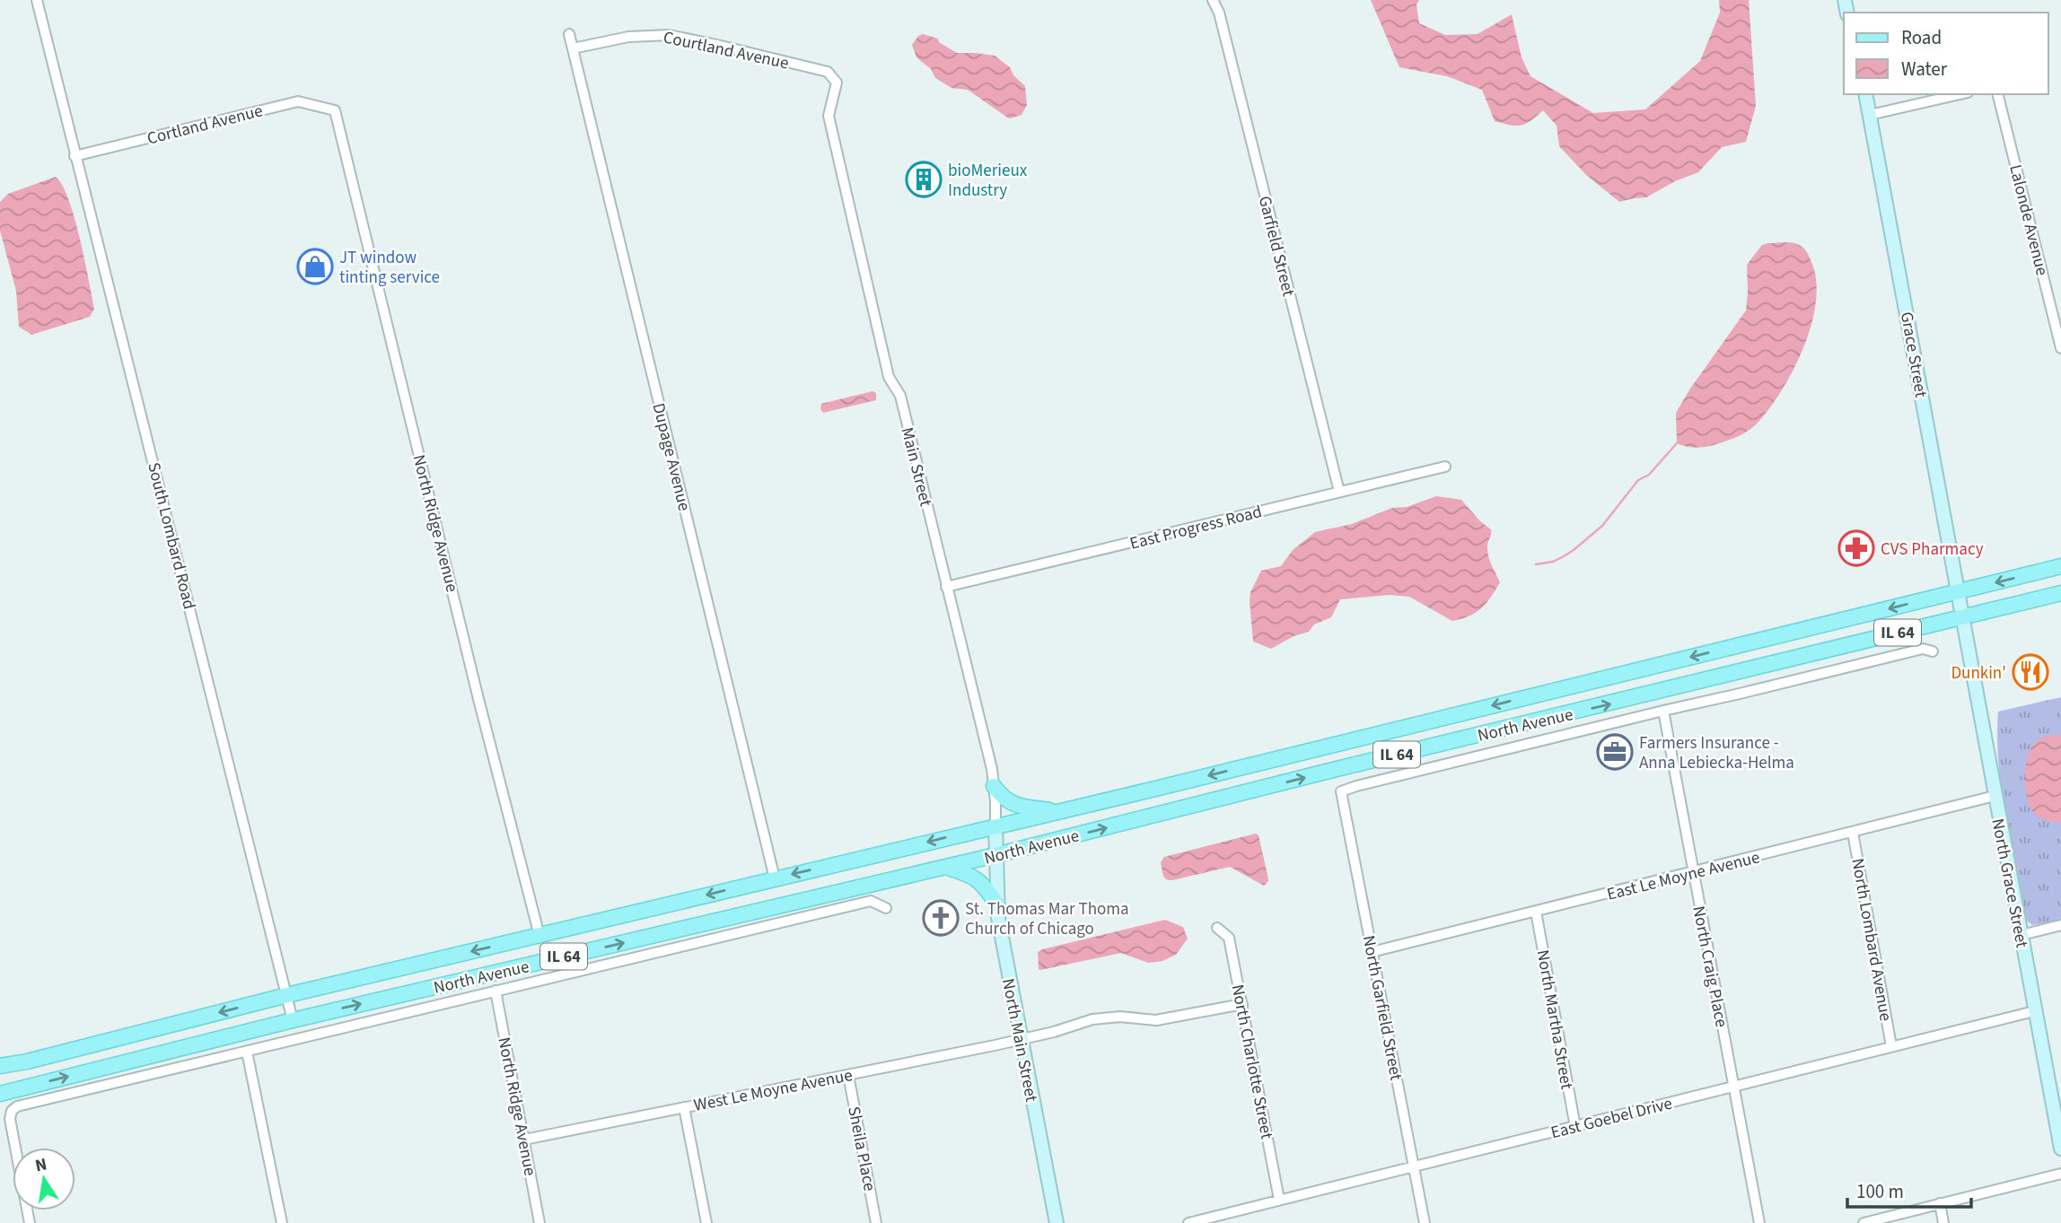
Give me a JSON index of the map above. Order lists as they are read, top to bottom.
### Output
{
  "streets": {
    "main road": ["IL 64", "North Avenue"],
    "street": [
      "Courtland Avenue",
      "Cortland Avenue",
      "Lalonde Avenue",
      "Garfield Street",
      "Grace Street",
      "Dupage Avenue",
      "Main Street",
      "North Ridge Avenue",
      "East Progress Road",
      "South Lombard Road",
      "East Le Moyne Avenue",
      "North Grace Street",
      "North Lombard Avenue",
      "North Craig Place",
      "North Garfield Street",
      "North Martha Street",
      "North Main Street",
      "North Charlotte Street",
      "West Le Moyne Avenue",
      "East Goebel Drive",
      "Sheila Place"
    ]
  },
  "crossings": [
    ["Courtland Avenue", "Dupage Avenue"],
    ["Courtland Avenue", "Main Street"],
    ["Cortland Avenue", "North Ridge Avenue"],
    ["Cortland Avenue", "South Lombard Road"],
    ["Garfield Street", "East Progress Road"],
    ["Grace Street", "North Avenue"],
    ["Grace Street", "North Grace Street"],
    ["Dupage Avenue", "North Avenue"],
    ["Main Street", "East Progress Road"],
    ["Main Street", "North Avenue"],
    ["Main Street", "North Main Street"],
    ["North Ridge Avenue", "North Avenue"],
    ["North Ridge Avenue", "West Le Moyne Avenue"],
    ["South Lombard Road", "North Avenue"],
    ["North Avenue", "North Grace Street"],
    ["North Avenue", "North Craig Place"],
    ["North Avenue", "North Garfield Street"],
    ["North Avenue", "North Main Street"],
    ["East Le Moyne Avenue", "North Grace Street"],
    ["East Le Moyne Avenue", "North Lombard Avenue"],
    ["East Le Moyne Avenue", "North Craig Place"],
    ["East Le Moyne Avenue", "North Garfield Street"],
    ["East Le Moyne Avenue", "North Martha Street"],
    ["North Grace Street", "East Goebel Drive"],
    ["North Lombard Avenue", "East Goebel Drive"],
    ["North Craig Place", "East Goebel Drive"],
    ["North Garfield Street", "East Goebel Drive"],
    ["North Martha Street", "East Goebel Drive"],
    ["North Main Street", "West Le Moyne Avenue"],
    ["North Charlotte Street", "East Goebel Drive"],
    ["West Le Moyne Avenue", "Sheila Place"]
  ],
  "places": {
    "building": ["bioMerieux Industry"],
    "shop": ["JT window tinting service"],
    "pharmacy": ["CVS Pharmacy"],
    "restaurant": ["Dunkin'"],
    "office": ["Farmers Insurance - Anna Lebiecka-Helma"],
    "church": ["St. Thomas Mar Thoma Church of Chicago"]
  },
  "legend": ["Road", "Water"],
  "scale_bar": "100 m",
  "north": "top"
}
